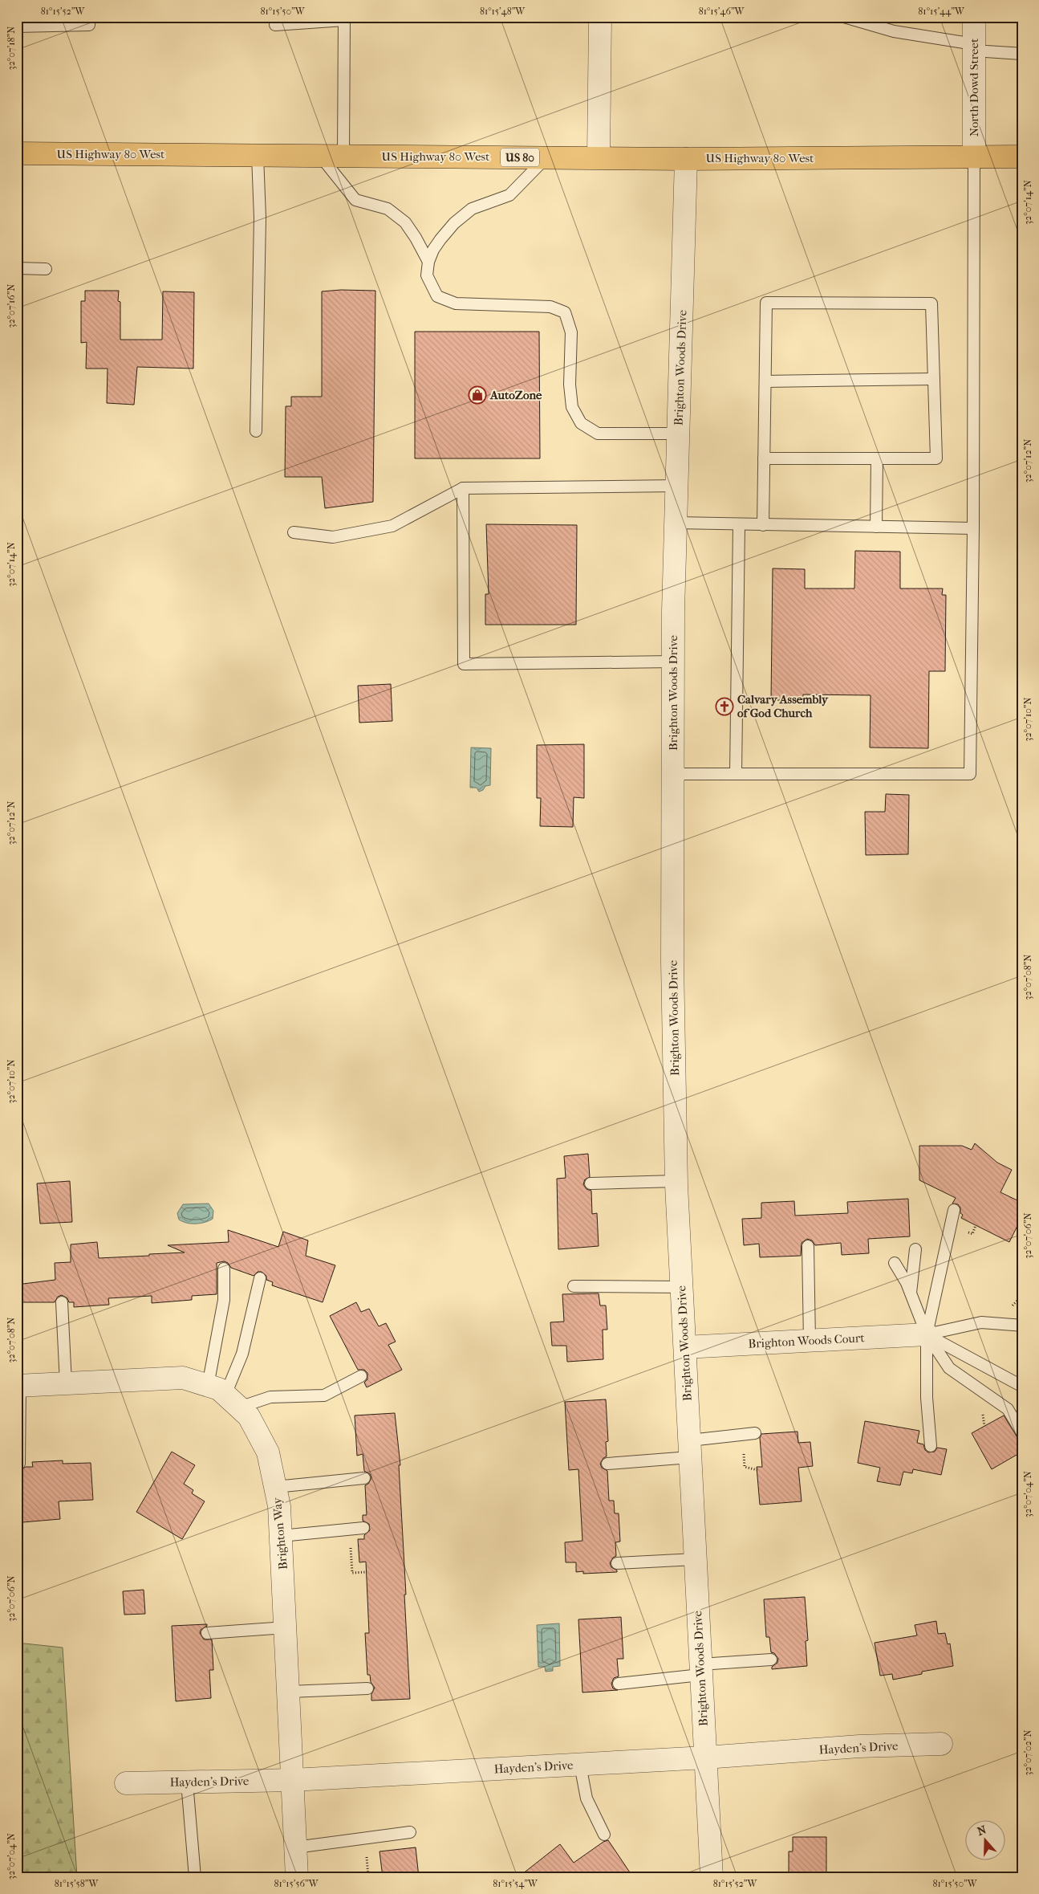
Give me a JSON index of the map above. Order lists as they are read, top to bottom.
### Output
{
  "streets": {
    "main road": ["US Highway 80 West", "US 80"],
    "street": [
      "North Dowd Street",
      "Brighton Woods Drive",
      "Brighton Woods Court",
      "Brighton Way",
      "Hayden's Drive"
    ]
  },
  "crossings": [
    ["North Dowd Street", "US Highway 80 West"],
    ["US Highway 80 West", "Brighton Woods Drive"],
    ["Brighton Woods Drive", "Brighton Woods Court"],
    ["Brighton Woods Drive", "Hayden's Drive"],
    ["Brighton Way", "Hayden's Drive"]
  ],
  "places": {
    "shop": ["AutoZone"],
    "church": ["Calvary Assembly of God Church"]
  },
  "north": "top",
  "coordinates": [
    "81°15'52\"W",
    "81°15'50\"W",
    "81°15'48\"W",
    "81°15'46\"W",
    "81°15'44\"W",
    "32°07'18\"N",
    "32°07'14\"N",
    "32°07'16\"N",
    "32°07'12\"N",
    "32°07'10\"N",
    "32°07'08\"N",
    "32°07'06\"N",
    "32°07'04\"N",
    "32°07'02\"N",
    "81°15'58\"W",
    "81°15'56\"W",
    "81°15'54\"W"
  ]
}
